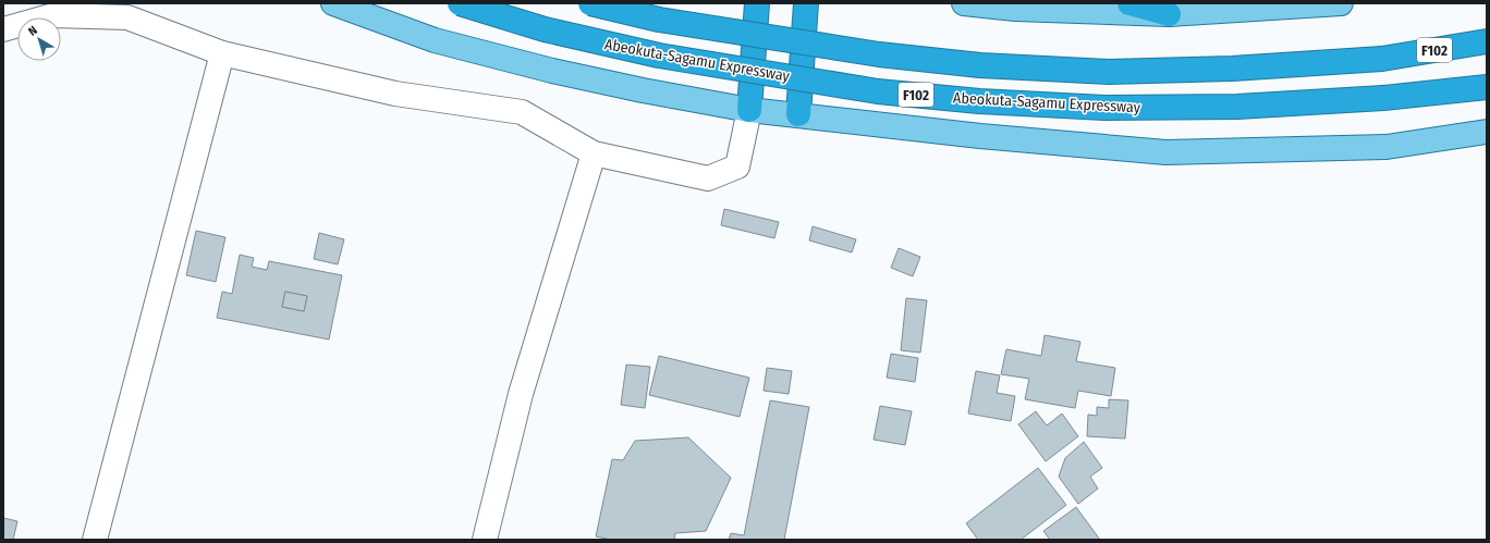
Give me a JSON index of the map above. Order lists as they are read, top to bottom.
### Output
{
  "streets": {
    "highway": ["F102", "Abeokuta-Sagamu Expressway"]
  },
  "north": "top left"
}
